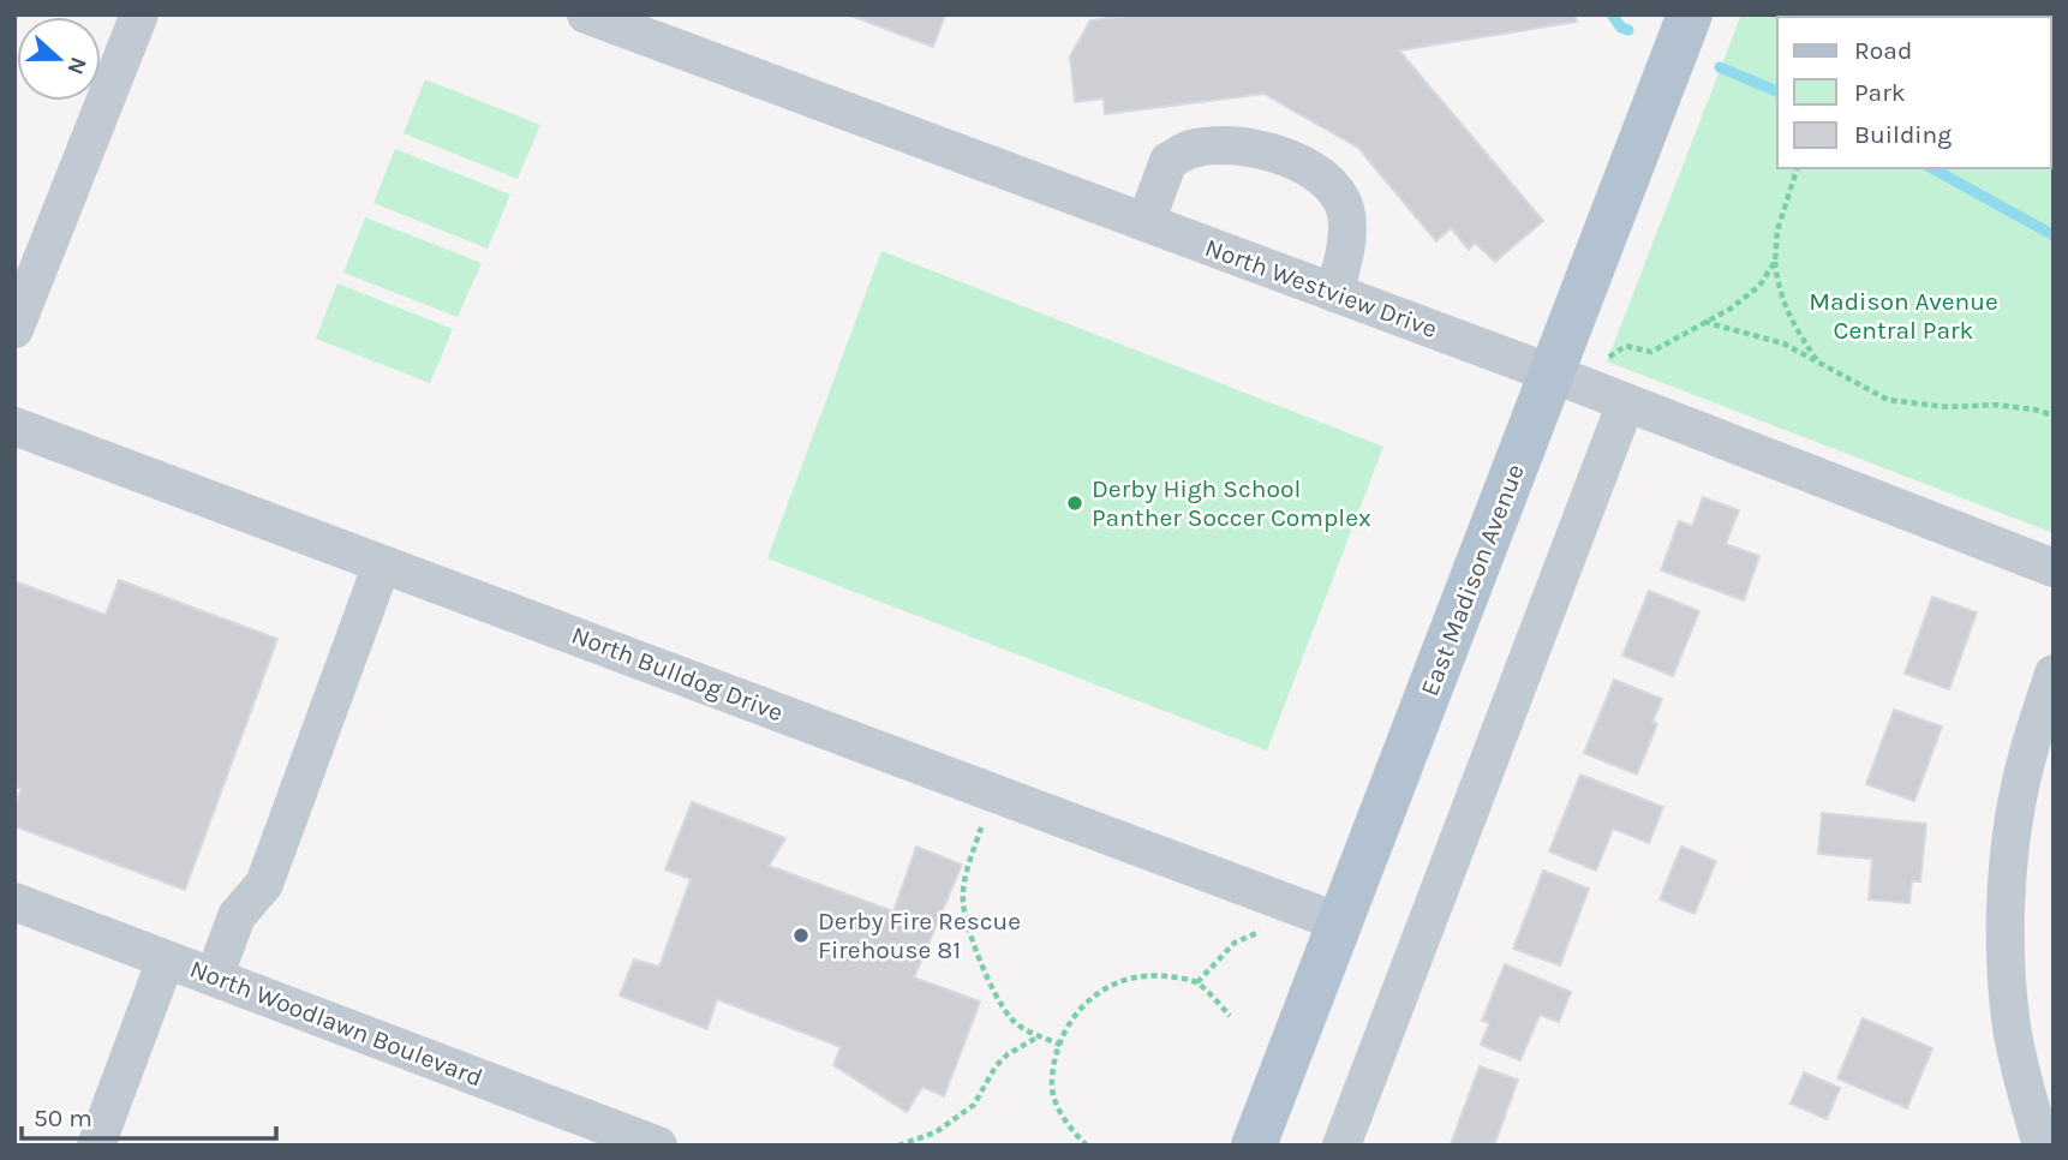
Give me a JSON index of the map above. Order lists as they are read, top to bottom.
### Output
{
  "streets": {
    "main road": ["East Madison Avenue"],
    "street": ["North Westview Drive", "North Bulldog Drive", "North Woodlawn Boulevard"]
  },
  "crossings": [
    ["North Westview Drive", "East Madison Avenue"],
    ["East Madison Avenue", "North Bulldog Drive"]
  ],
  "parks": ["Madison Avenue Central Park"],
  "places": ["Derby High School Panther Soccer Complex", "Derby Fire Rescue Firehouse 81"],
  "legend": ["Road", "Park", "Building"],
  "scale_bar": "50 m",
  "north": "right"
}
